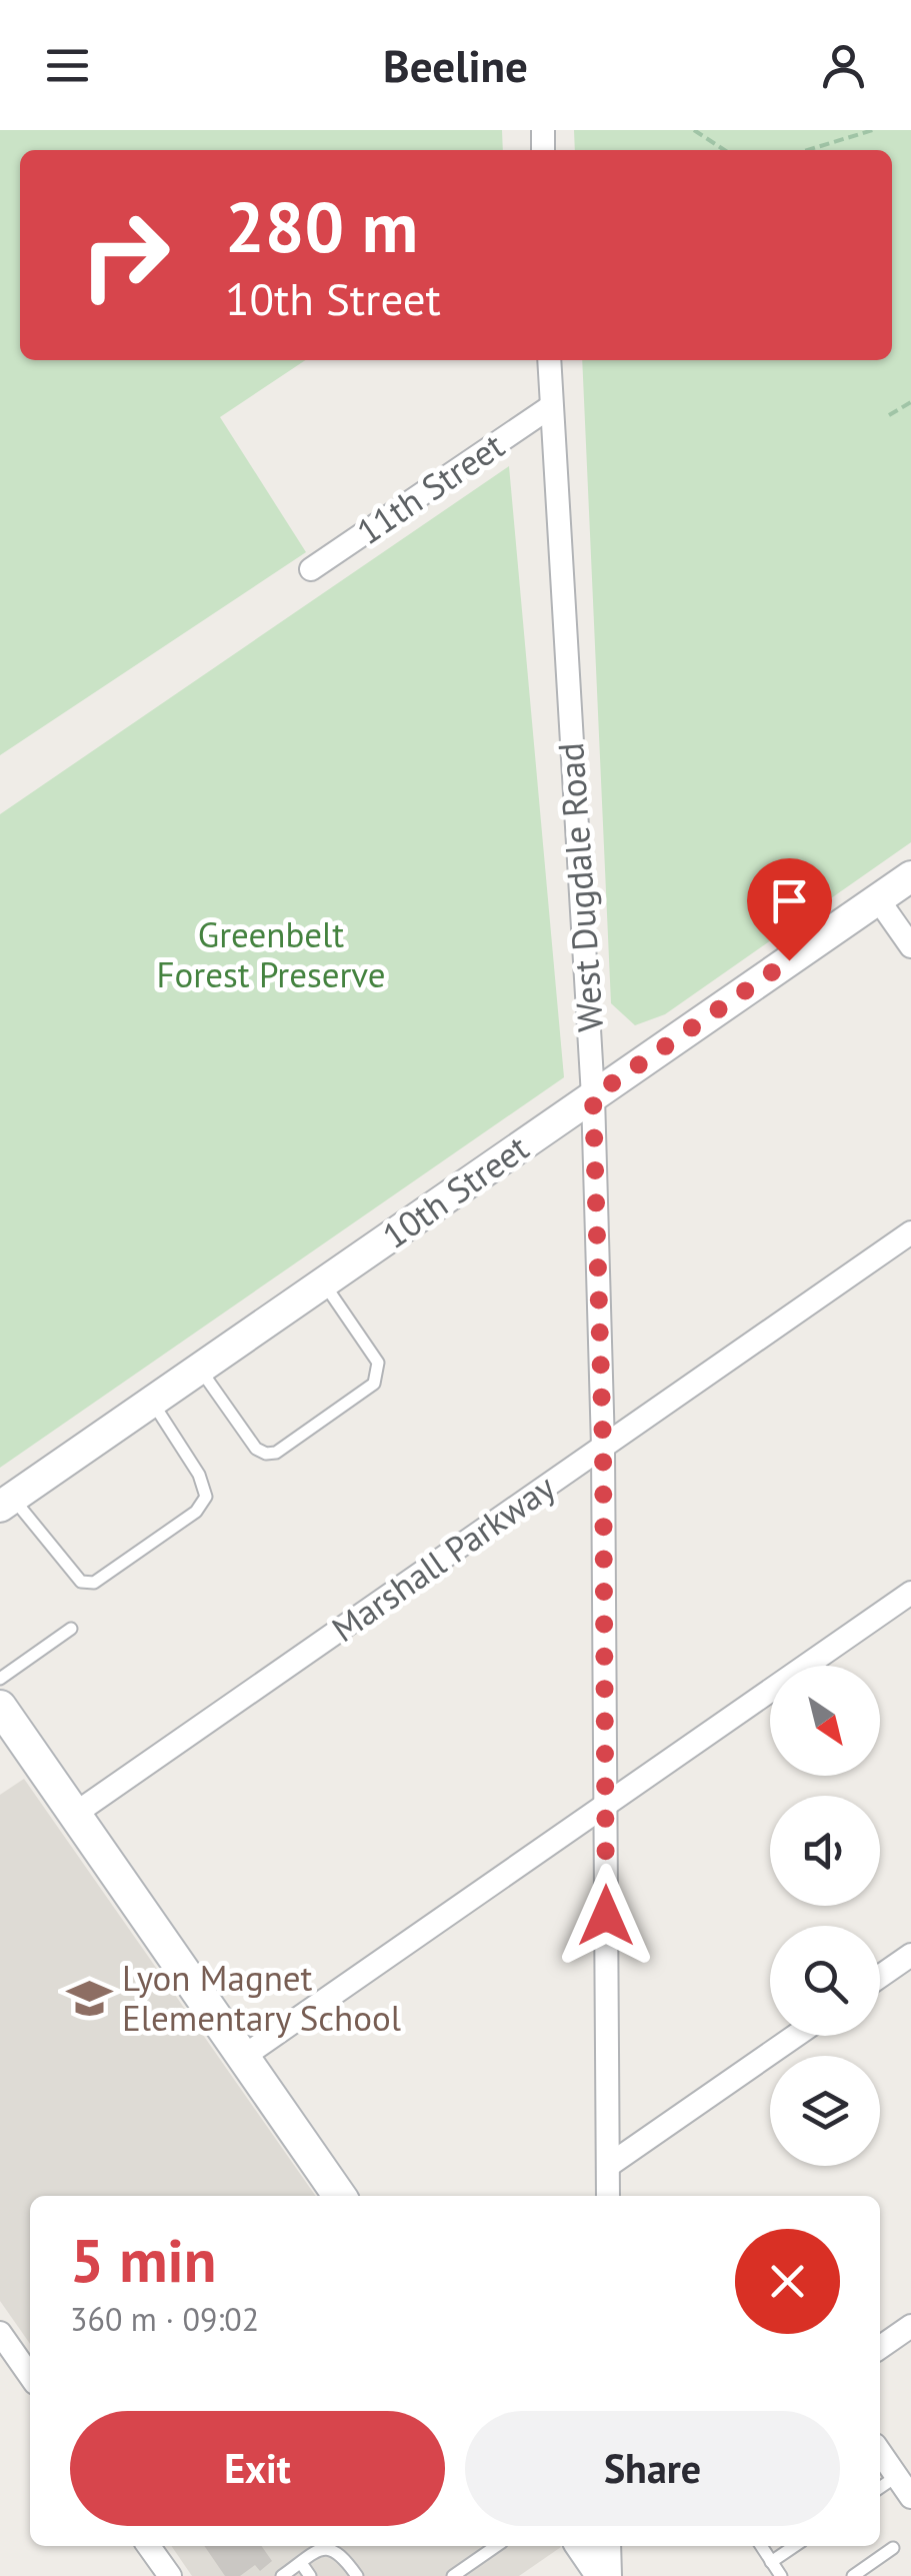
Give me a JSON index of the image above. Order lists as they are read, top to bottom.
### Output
{
  "streets": {
    "street": [
      "11th Street",
      "West Dugdale Road",
      "10th Street",
      "Marshall Parkway"
    ]
  },
  "crossings": [
    ["11th Street", "West Dugdale Road"],
    ["West Dugdale Road", "10th Street"],
    ["West Dugdale Road", "Marshall Parkway"]
  ],
  "parks": ["Greenbelt Forest Preserve"],
  "places": {
    "school or university": ["Lyon Magnet Elementary School"]
  },
  "north": "bottom right",
  "page": {
    "header": "Beeline",
    "turn": ["280 m", "10th Street"],
    "heading": ["5 min", "360 m · 09:02"],
    "buttons": ["Exit", "Share"]
  }
}
